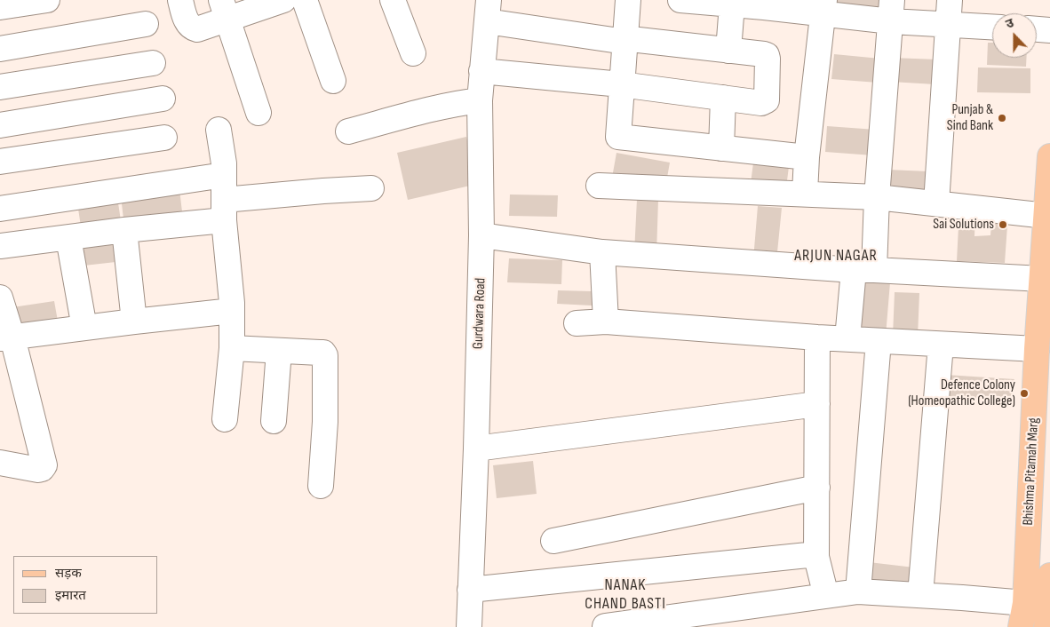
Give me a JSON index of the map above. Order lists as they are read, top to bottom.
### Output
{
  "streets": {
    "main road": ["Bhishma Pitamah Marg"],
    "street": ["Gurdwara Road"]
  },
  "districts": ["ARJUN NAGAR", "NANAK CHAND BASTI"],
  "places": ["Punjab & Sind Bank", "Sai Solutions", "Defence Colony (Homeopathic College)"],
  "legend": ["सड़क", "इमारत"],
  "north": "top"
}
